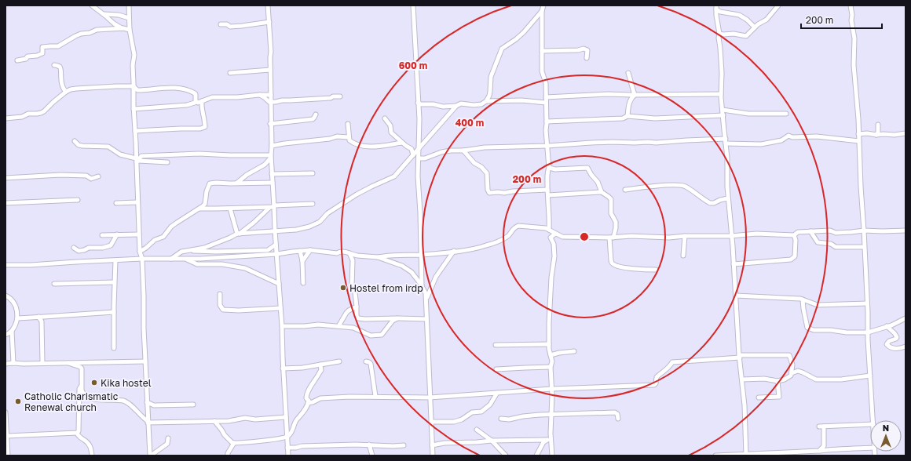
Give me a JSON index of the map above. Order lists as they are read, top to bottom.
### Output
{
  "places": ["Hostel from irdp", "Kika hostel", "Catholic Charismatic Renewal church"],
  "scale_bar": "200 m",
  "north": "top",
  "rings": ["600 m", "400 m", "200 m"]
}
